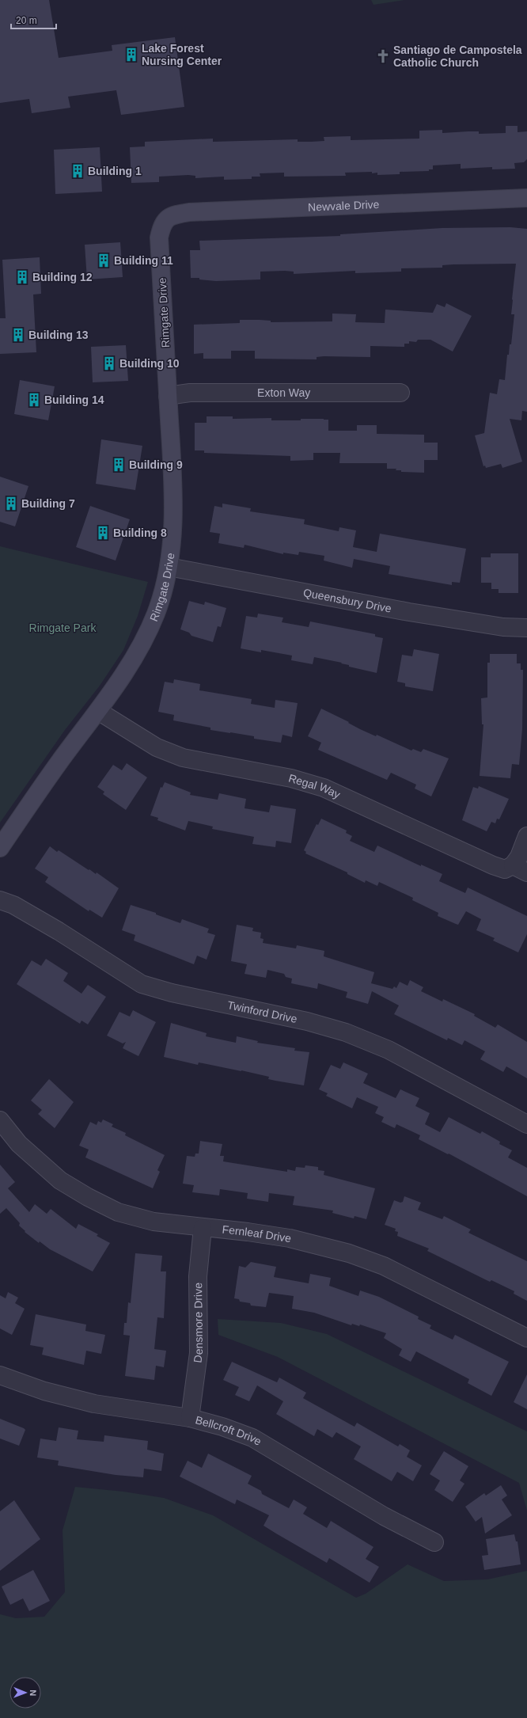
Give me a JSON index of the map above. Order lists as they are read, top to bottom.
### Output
{
  "streets": {
    "street": [
      "Newvale Drive",
      "Rimgate Drive",
      "Exton Way",
      "Queensbury Drive",
      "Regal Way",
      "Twinford Drive",
      "Fernleaf Drive",
      "Densmore Drive",
      "Bellcroft Drive"
    ]
  },
  "crossings": [
    ["Newvale Drive", "Rimgate Drive"],
    ["Rimgate Drive", "Exton Way"],
    ["Rimgate Drive", "Queensbury Drive"],
    ["Rimgate Drive", "Regal Way"],
    ["Fernleaf Drive", "Densmore Drive"],
    ["Densmore Drive", "Bellcroft Drive"]
  ],
  "parks": ["Rimgate Park"],
  "places": {
    "building": [
      "Lake Forest Nursing Center",
      "Building 1",
      "Building 11",
      "Building 12",
      "Building 13",
      "Building 10",
      "Building 14",
      "Building 9",
      "Building 7",
      "Building 8"
    ],
    "church": ["Santiago de Campostela Catholic Church"]
  },
  "scale_bar": "20 m",
  "north": "right"
}
